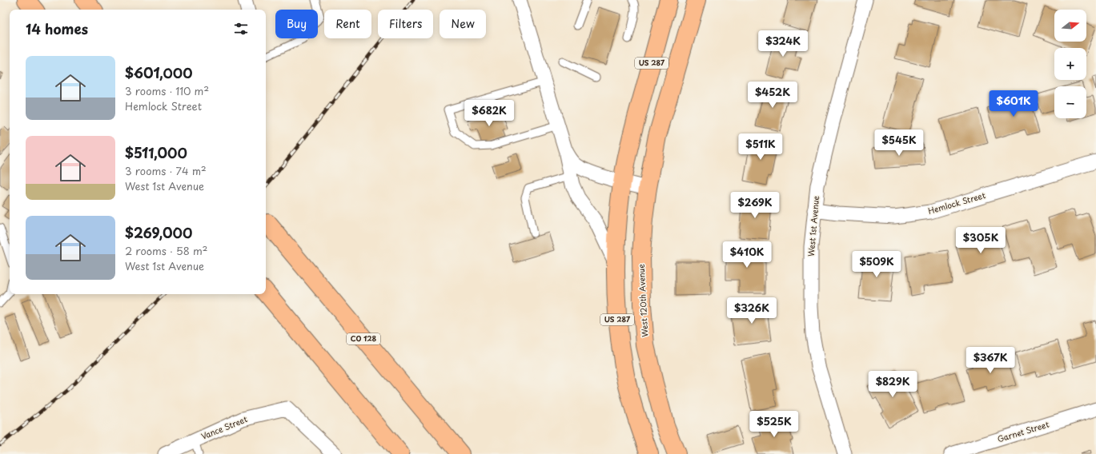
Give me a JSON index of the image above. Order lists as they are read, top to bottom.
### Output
{
  "streets": {
    "main road": ["US 287", "West 120th Avenue", "CO 128"],
    "street": [
      "Hemlock Street",
      "West 1st Avenue",
      "Vance Street",
      "Garnet Street"
    ]
  },
  "crossings": [
    ["US 287", "West 120th Avenue"],
    ["Hemlock Street", "West 1st Avenue"]
  ],
  "north": "right",
  "page": {
    "map_buttons": ["+", "−"],
    "chip": [
      "Buy",
      "Rent",
      "Filters",
      "New"
    ],
    "heading": "14 homes",
    "price": [
      "$324K",
      "$452K",
      "$601K",
      "$682K",
      "$545K",
      "$511K",
      "$269K",
      "$305K",
      "$410K",
      "$509K",
      "$326K",
      "$367K",
      "$829K",
      "$525K"
    ],
    "list": [
      {
        "name": "$601,000",
        "note": "3 rooms · 110 m² · Hemlock Street"
      },
      {
        "name": "$511,000",
        "note": "3 rooms · 74 m² · West 1st Avenue"
      },
      {
        "name": "$269,000",
        "note": "2 rooms · 58 m² · West 1st Avenue"
      }
    ]
  }
}
